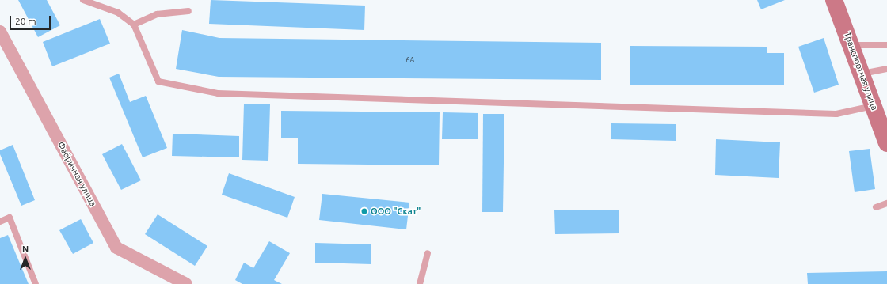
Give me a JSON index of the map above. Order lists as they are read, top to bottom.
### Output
{
  "streets": {
    "street": ["Транспортная улица", "Фабричная улица"]
  },
  "places": ["ООО \"Скат\""],
  "house_numbers": ["6А"],
  "scale_bar": "20 m",
  "north": "top"
}
